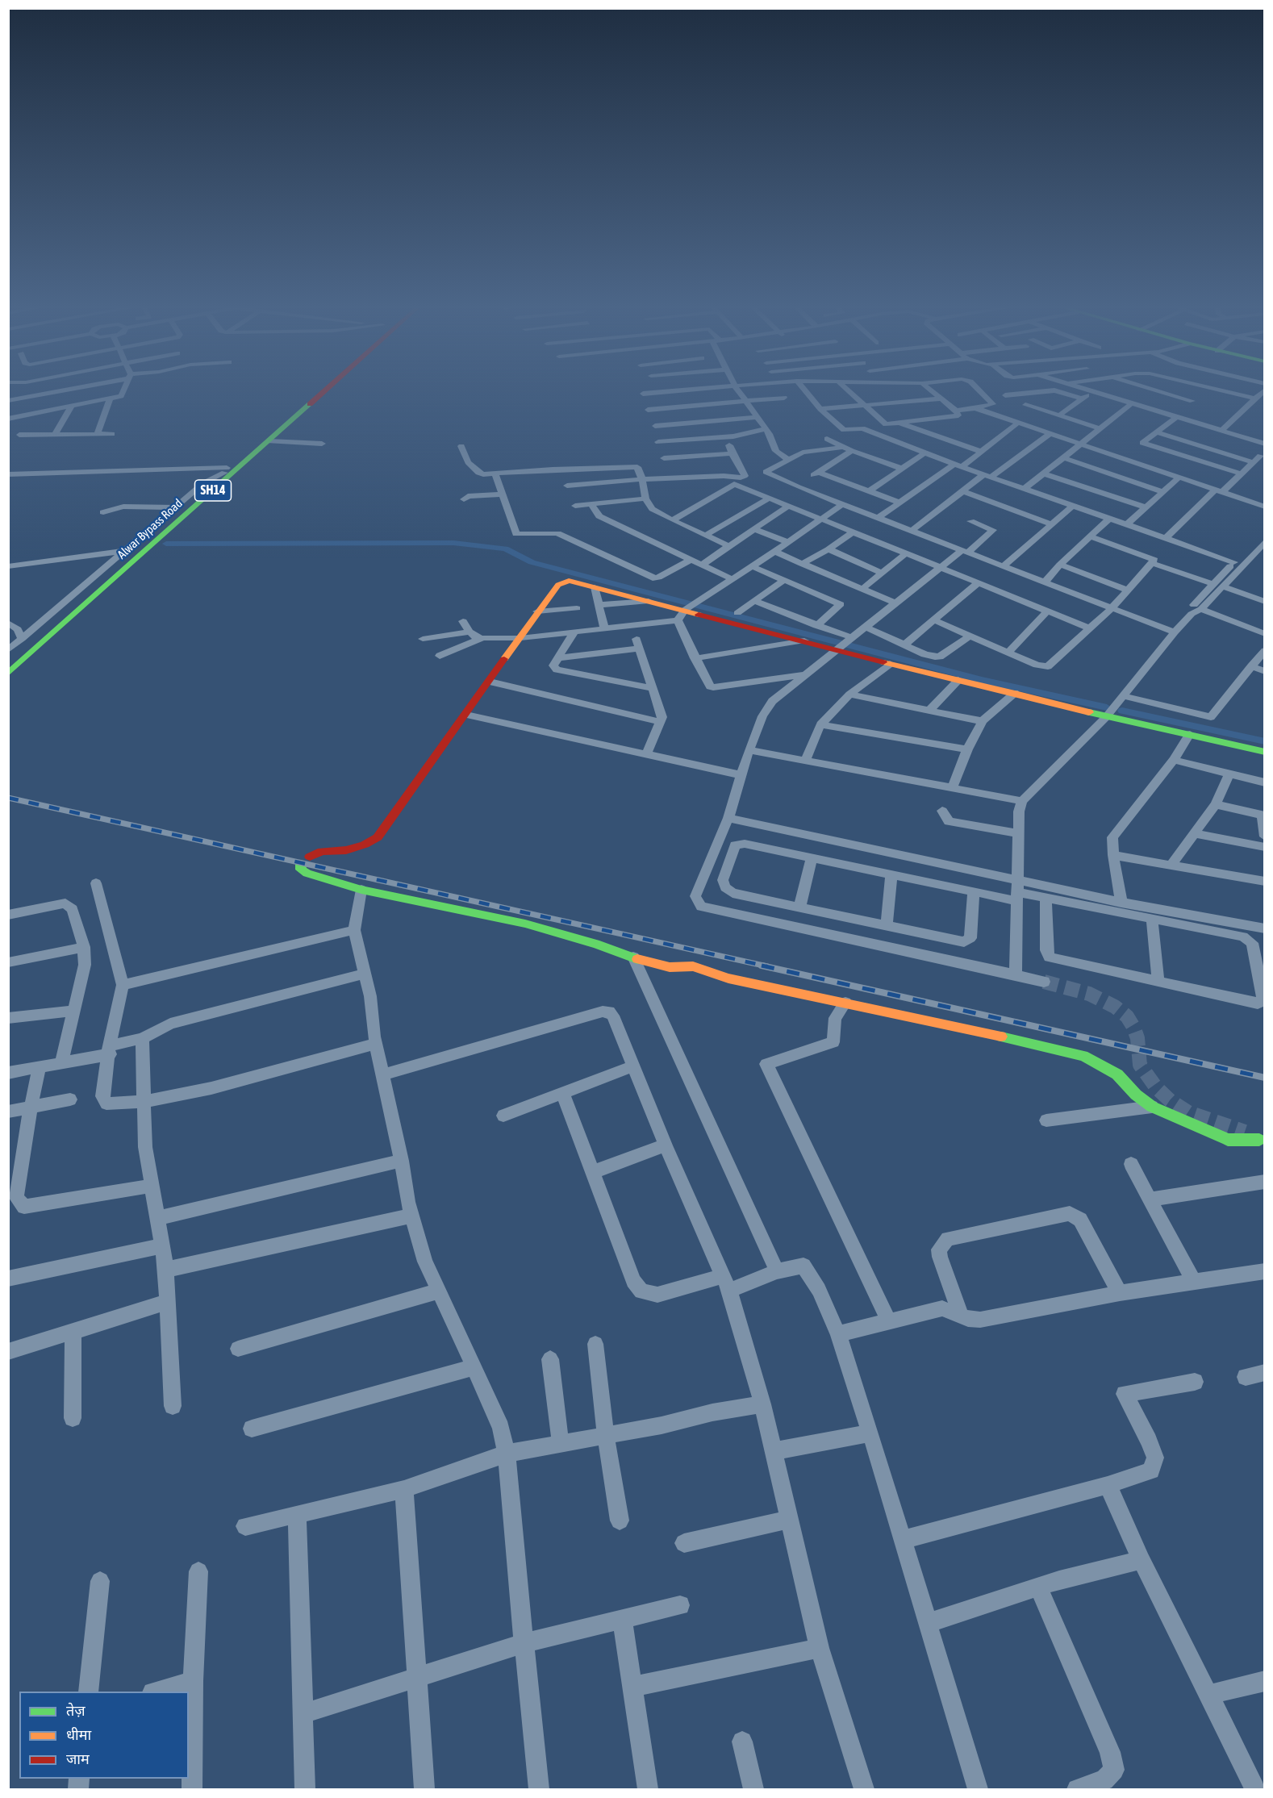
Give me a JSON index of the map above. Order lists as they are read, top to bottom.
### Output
{
  "streets": {
    "street": ["SH14", "Alwar Bypass Road"]
  },
  "legend": ["तेज़", "धीमा", "जाम"]
}
